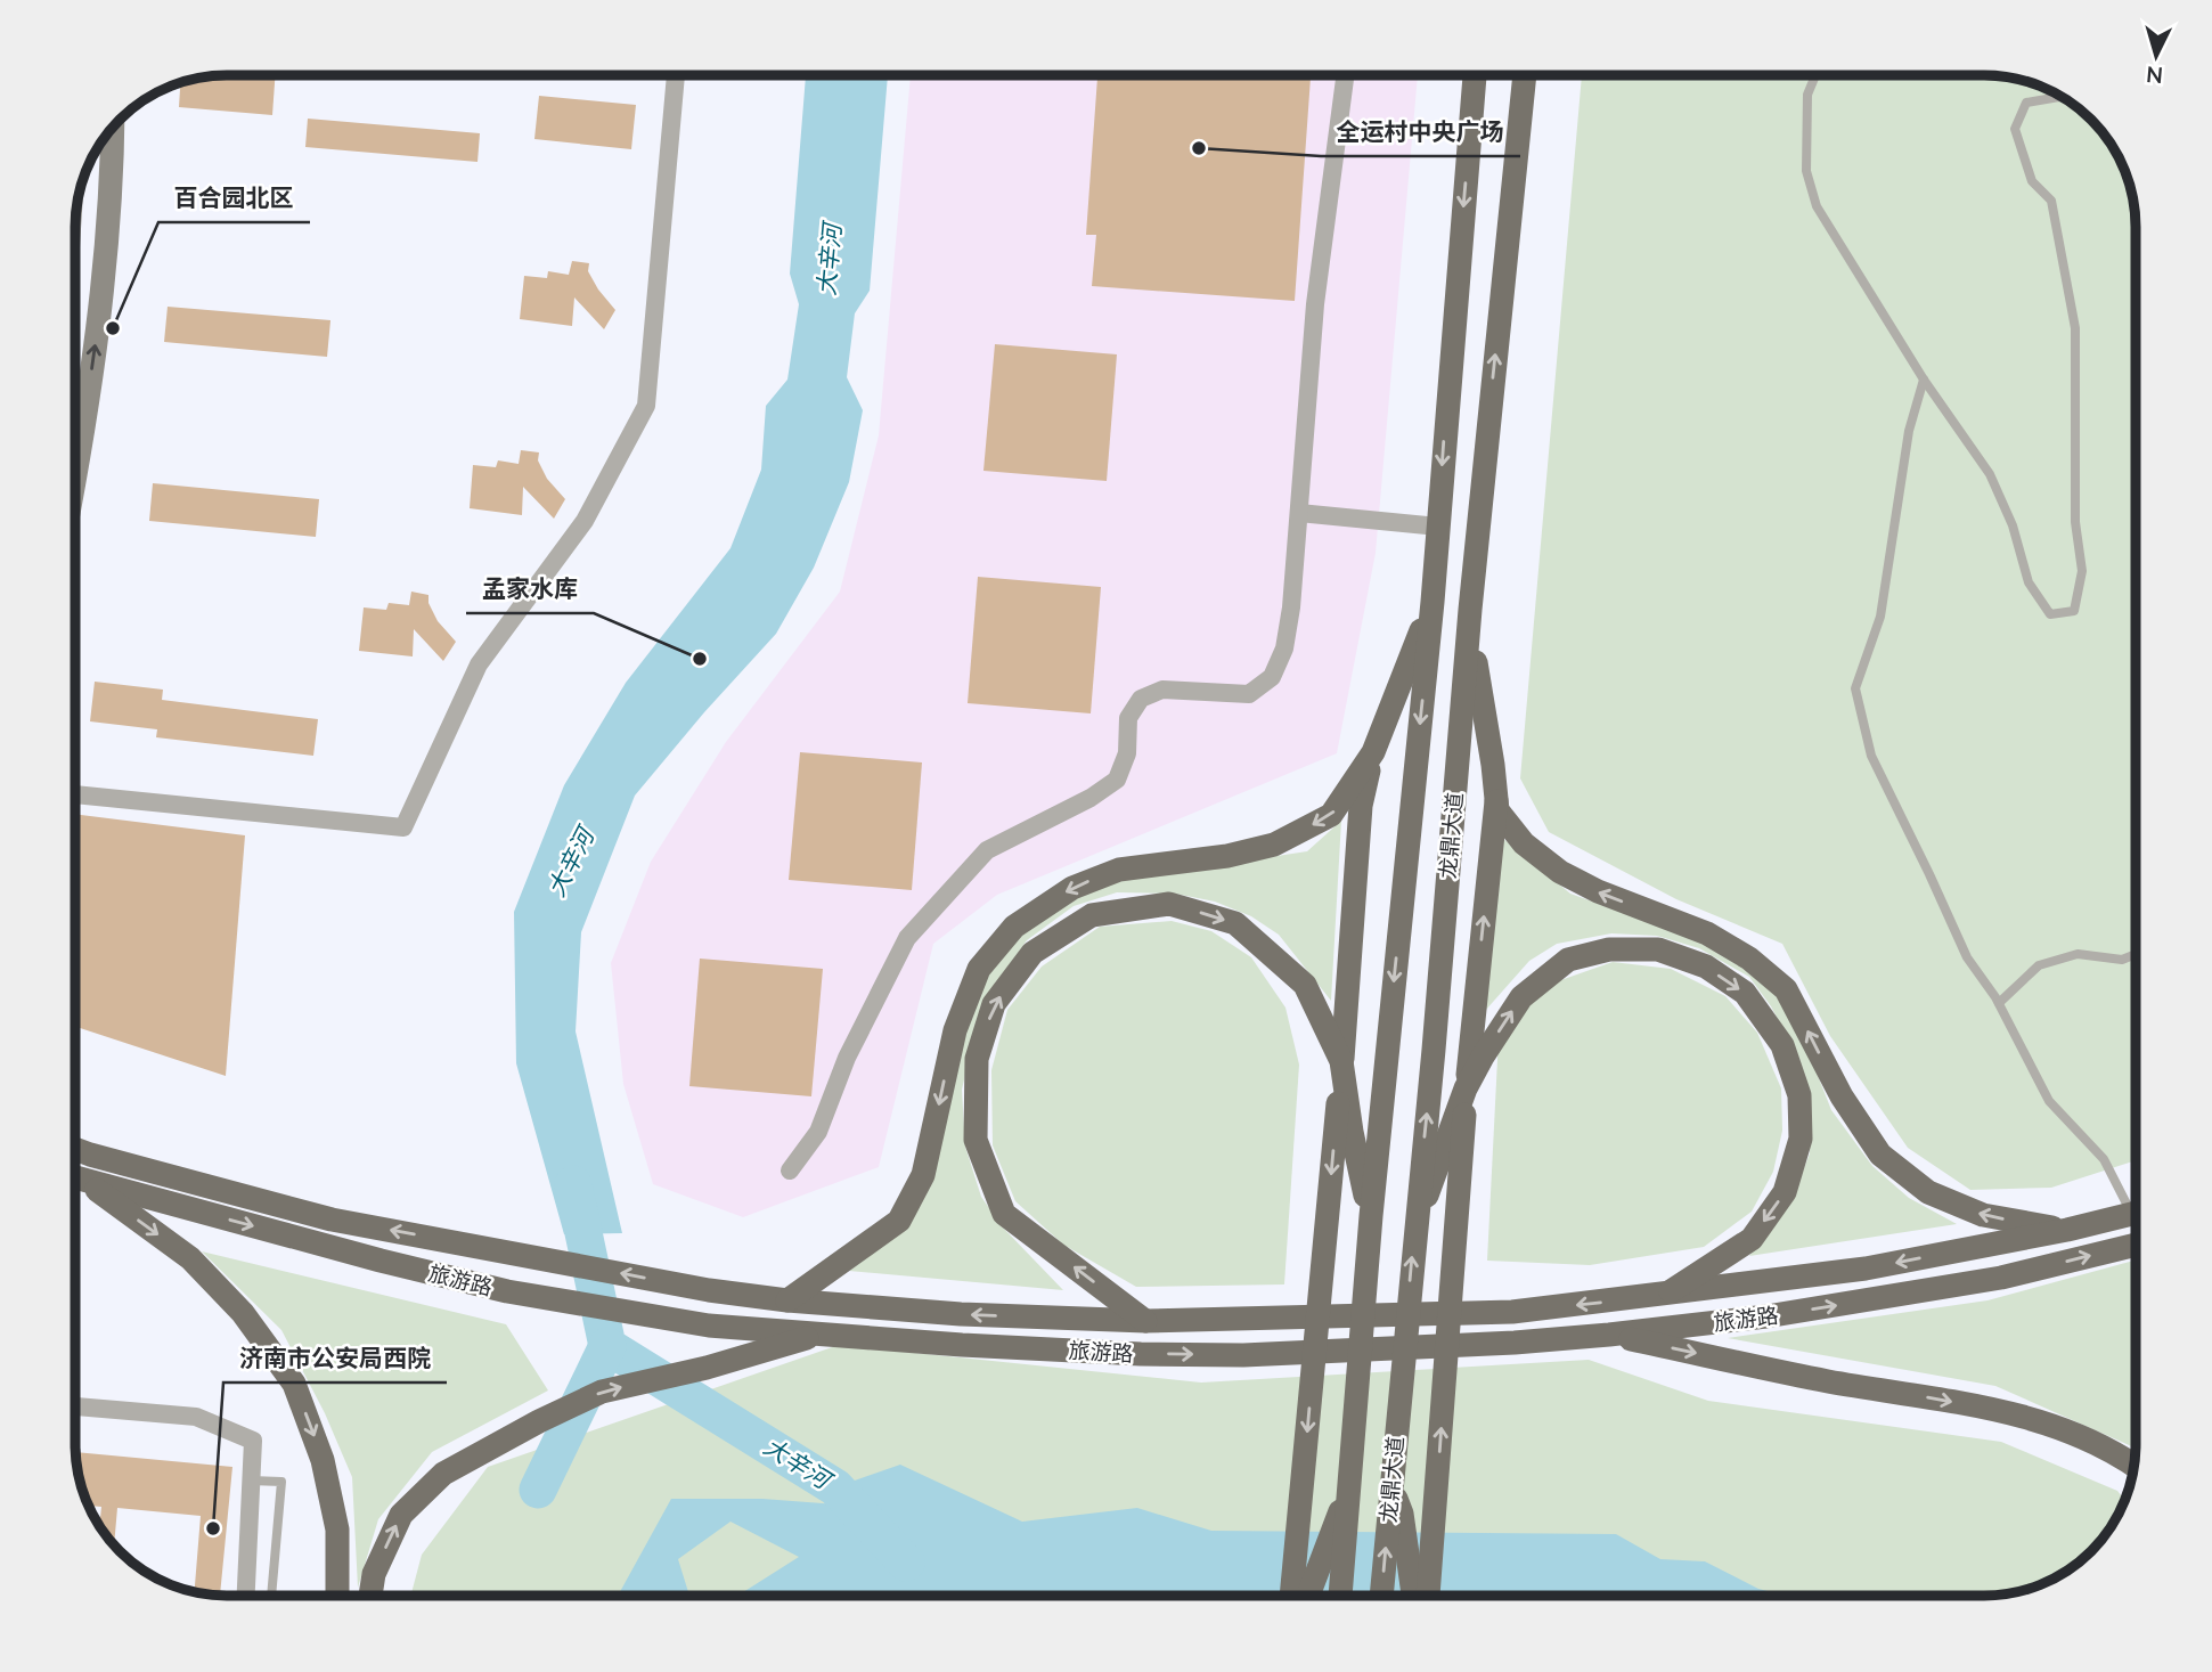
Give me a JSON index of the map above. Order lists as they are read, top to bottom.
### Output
{
  "streets": {
    "main road": ["龙鼎大道", "旅游路"]
  },
  "water": ["大辛河"],
  "places": [
    "全运村中央广场",
    "百合园北区",
    "孟家水库",
    "济南市公安局西院"
  ],
  "north": "bottom"
}
